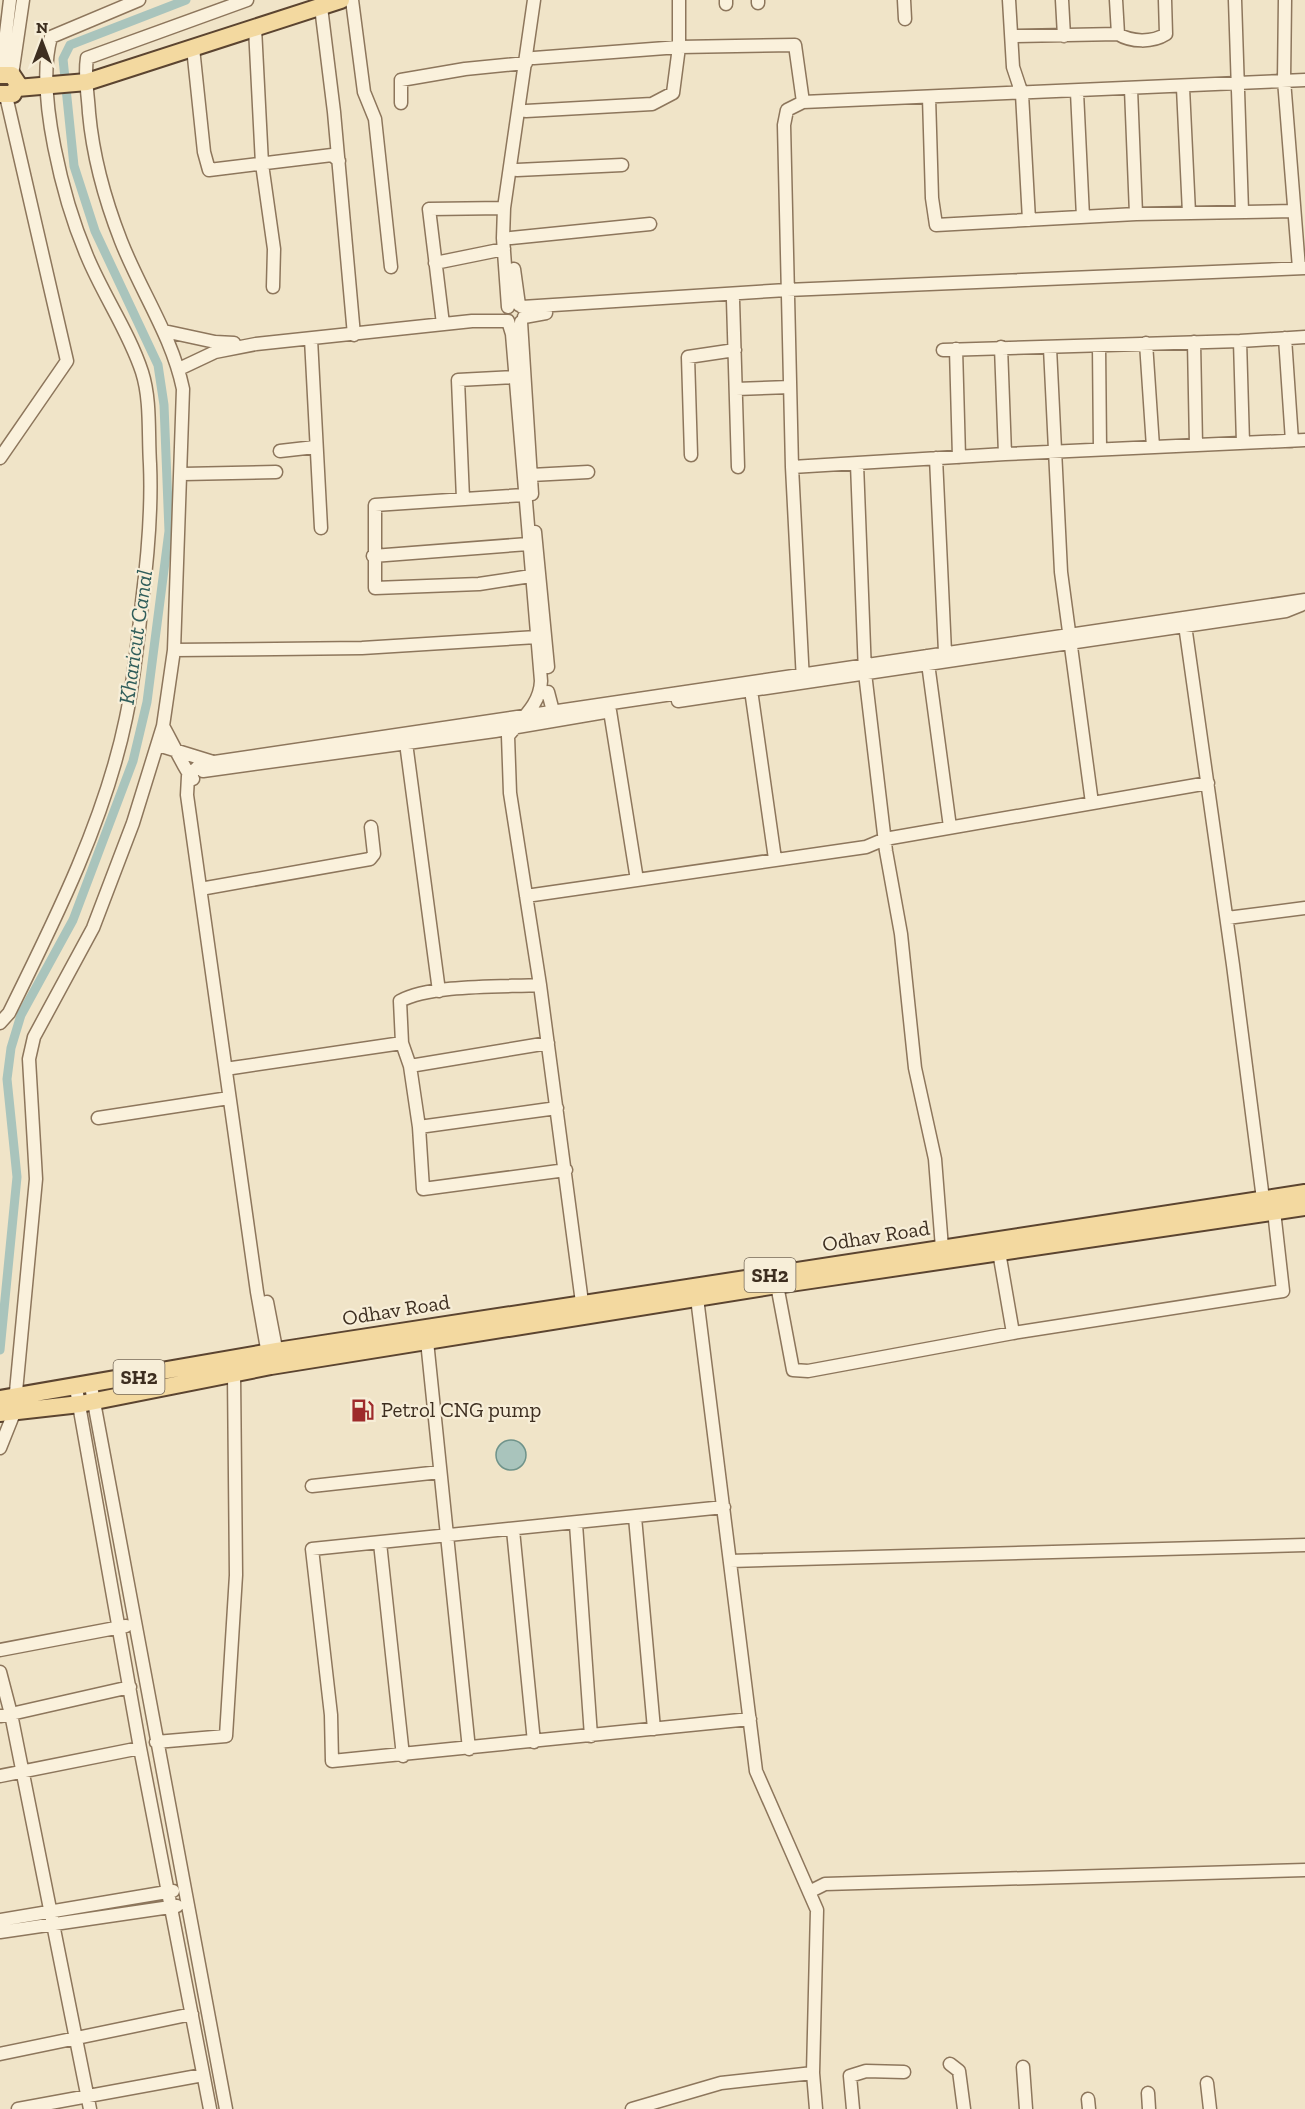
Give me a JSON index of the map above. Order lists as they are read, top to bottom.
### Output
{
  "streets": {
    "main road": ["Odhav Road", "SH2"]
  },
  "water": ["Kharicut Canal"],
  "places": {
    "fuel station": ["Petrol CNG pump"]
  },
  "north": "top"
}
